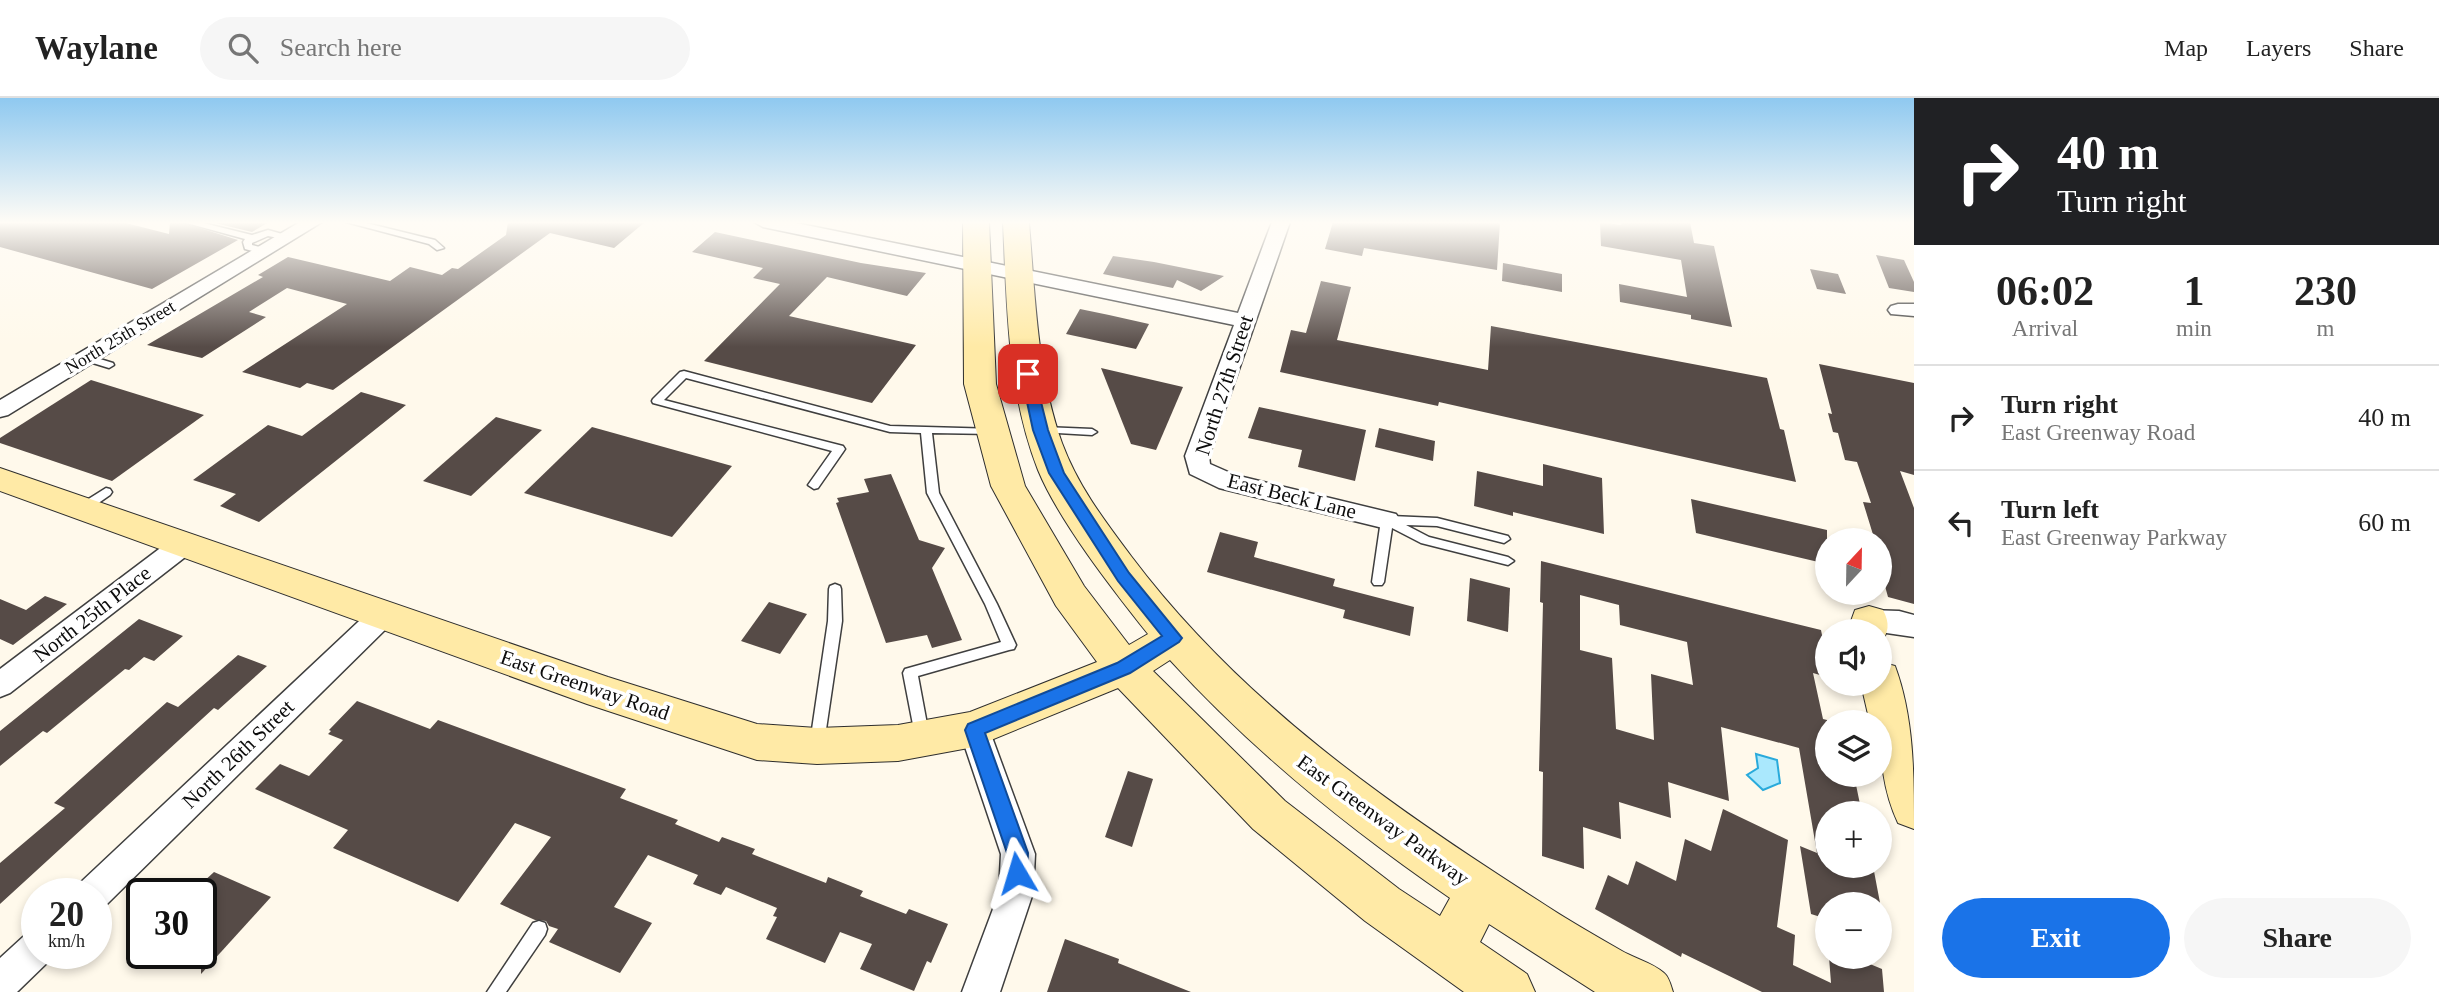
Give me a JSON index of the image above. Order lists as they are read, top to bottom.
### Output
{
  "streets": {
    "main road": ["East Greenway Road", "East Greenway Parkway"],
    "street": [
      "North 25th Street",
      "North 27th Street",
      "East Beck Lane",
      "North 25th Place",
      "North 26th Street"
    ]
  },
  "crossings": [
    ["North 27th Street", "East Beck Lane"],
    ["North 25th Place", "East Greenway Road"],
    ["East Greenway Road", "North 26th Street"],
    ["East Greenway Road", "East Greenway Parkway"]
  ],
  "north": "top",
  "page": {
    "header": "Waylane",
    "search": "Search here",
    "nav": ["Map", "Layers", "Share"],
    "turn": ["40 m", "Turn right"],
    "eta": [
      "06:02",
      "Arrival",
      "1",
      "min",
      "230",
      "m"
    ],
    "list": [
      {
        "name": "Turn right",
        "note": "East Greenway Road",
        "value": "40 m"
      },
      {
        "name": "Turn left",
        "note": "East Greenway Parkway",
        "value": "60 m"
      }
    ],
    "map_buttons": ["+", "−"],
    "speed": "20 km/h",
    "limit": "30",
    "buttons": ["Exit", "Share"]
  }
}
